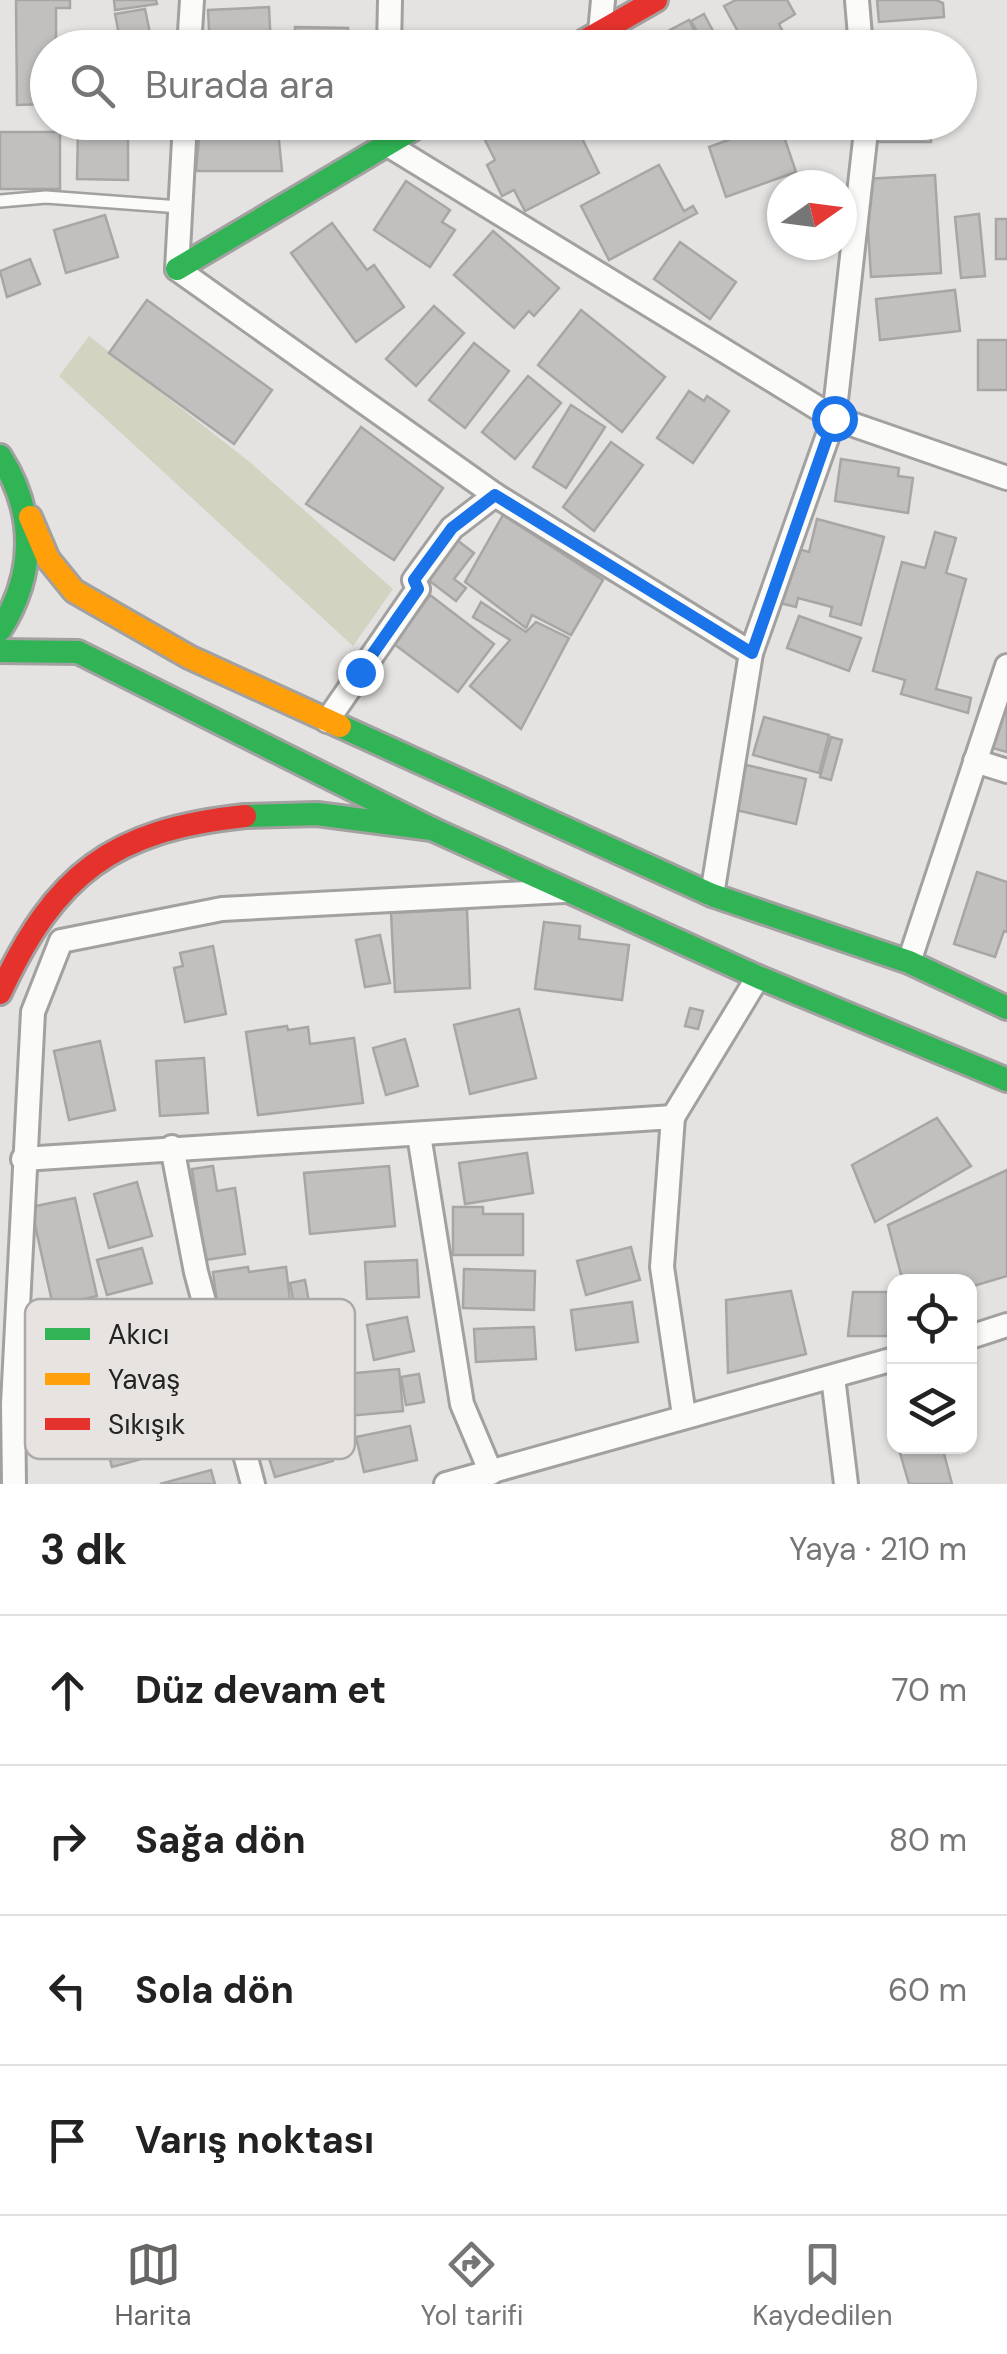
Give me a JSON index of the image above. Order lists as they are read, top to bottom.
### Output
{
  "legend": ["Akıcı", "Yavaş", "Sıkışık"],
  "north": "right",
  "page": {
    "search": "Burada ara",
    "heading": ["3 dk", "Yaya · 210 m"],
    "list": [
      ["Düz devam et", "70 m"],
      ["Sağa dön", "80 m"],
      ["Sola dön", "60 m"],
      "Varış noktası"
    ],
    "nav": ["Harita", "Yol tarifi", "Kaydedilen"]
  }
}
